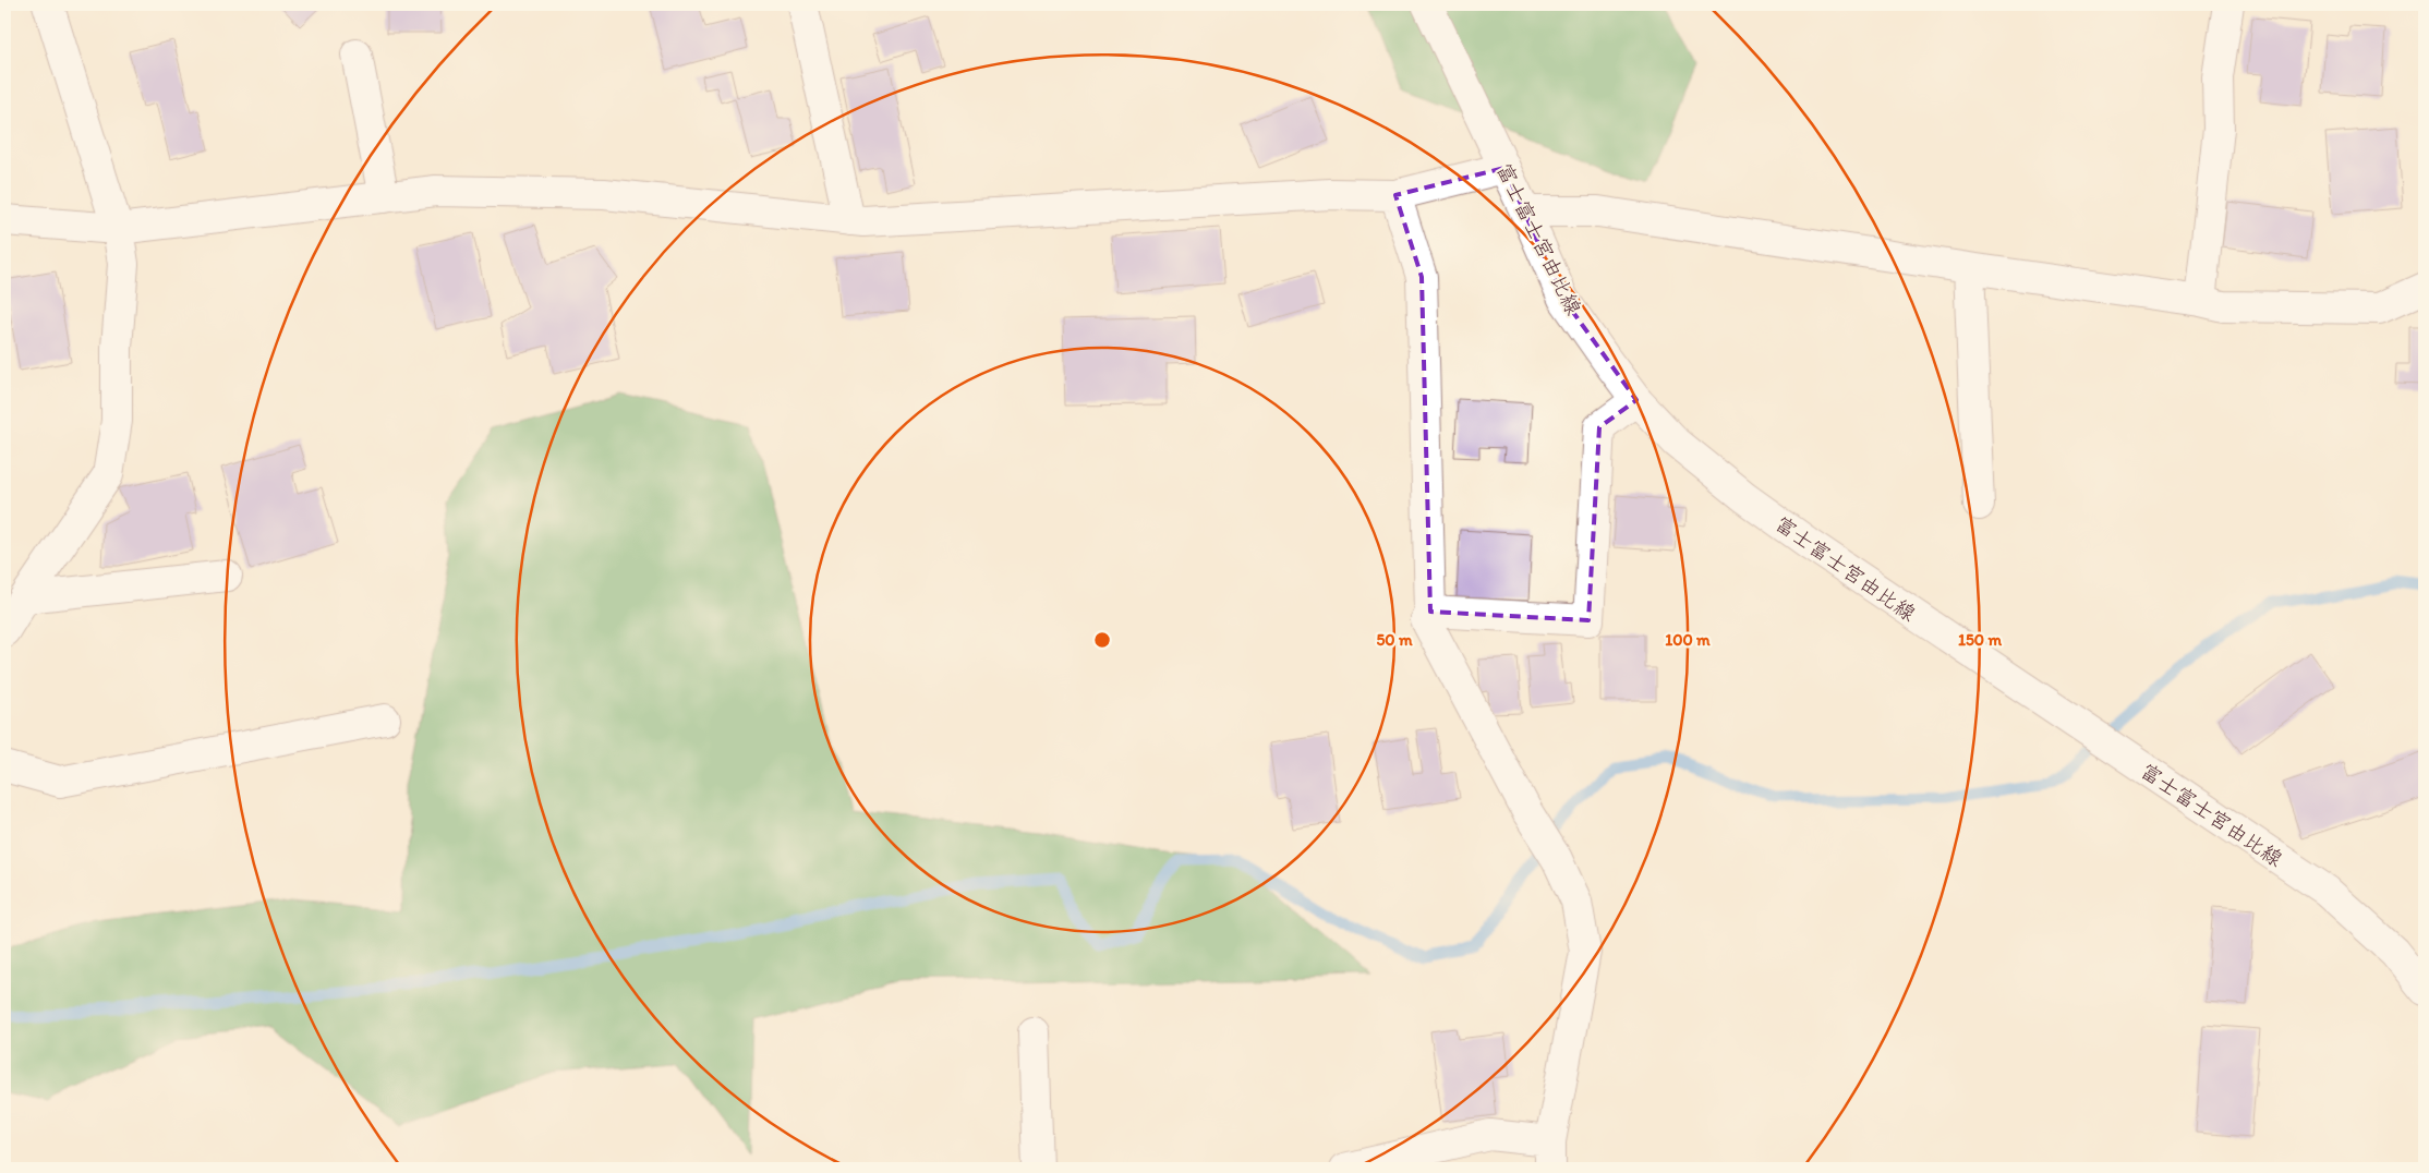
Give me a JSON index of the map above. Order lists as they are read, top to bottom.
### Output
{
  "streets": {
    "street": ["富士富士宮由比線"]
  },
  "rings": ["50 m", "100 m", "150 m"]
}
